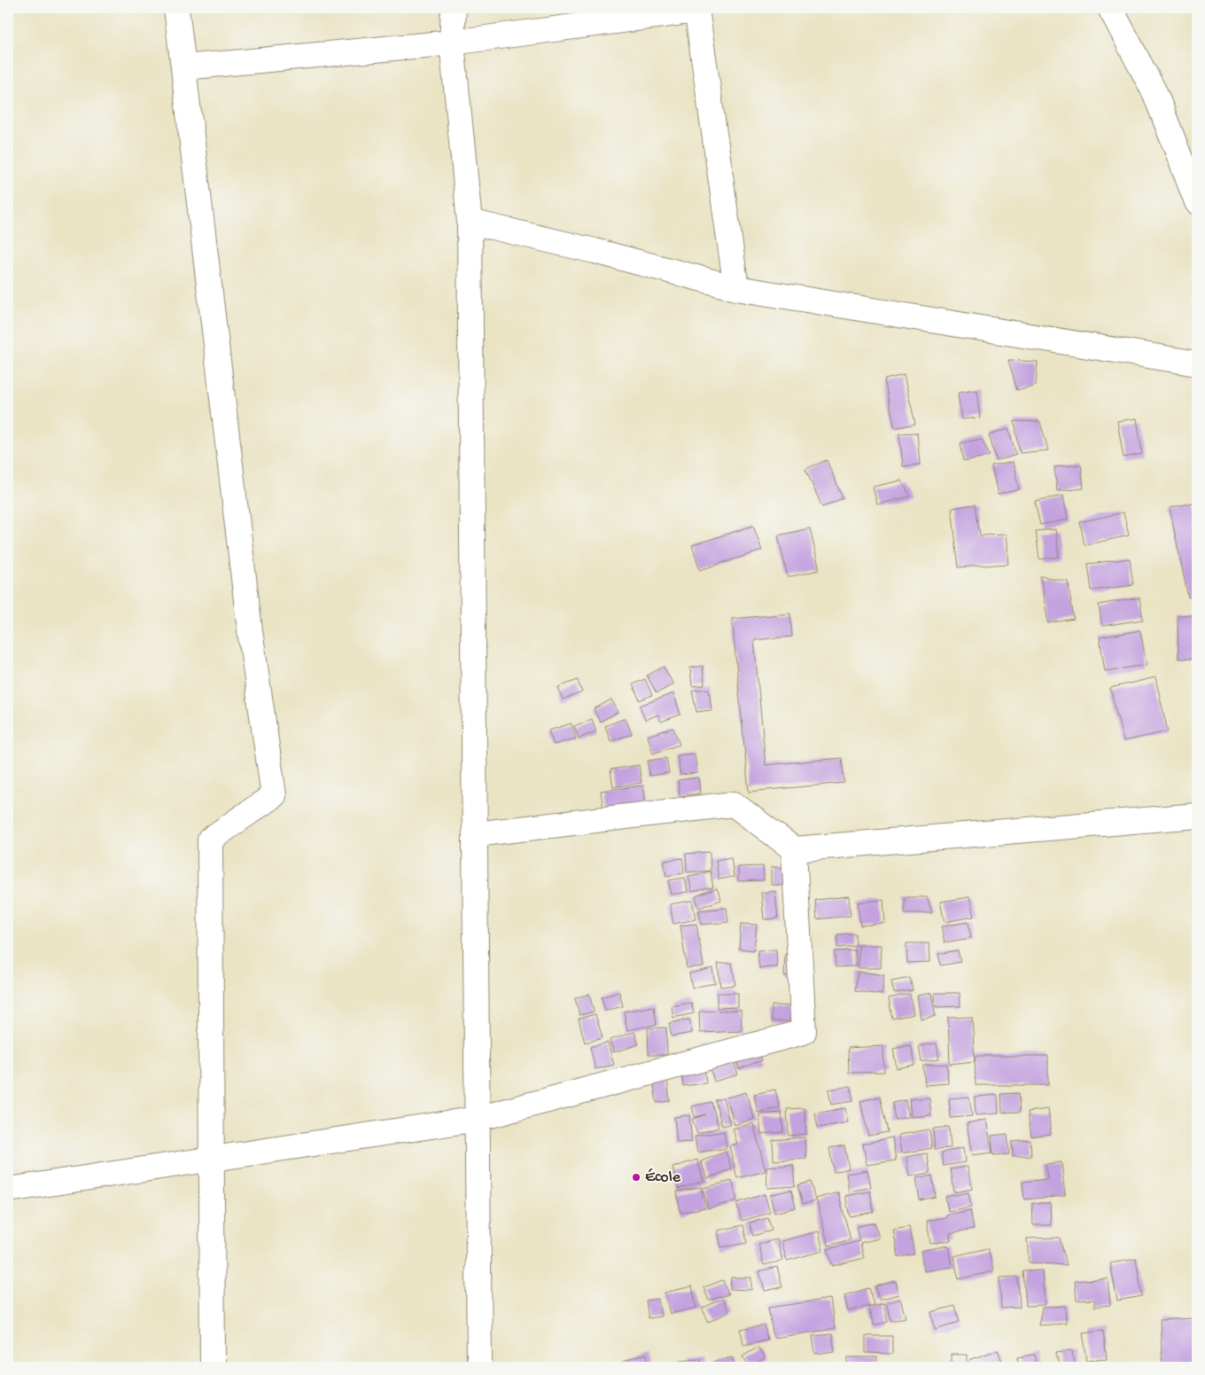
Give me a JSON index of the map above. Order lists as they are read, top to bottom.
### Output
{
  "places": ["École"]
}
